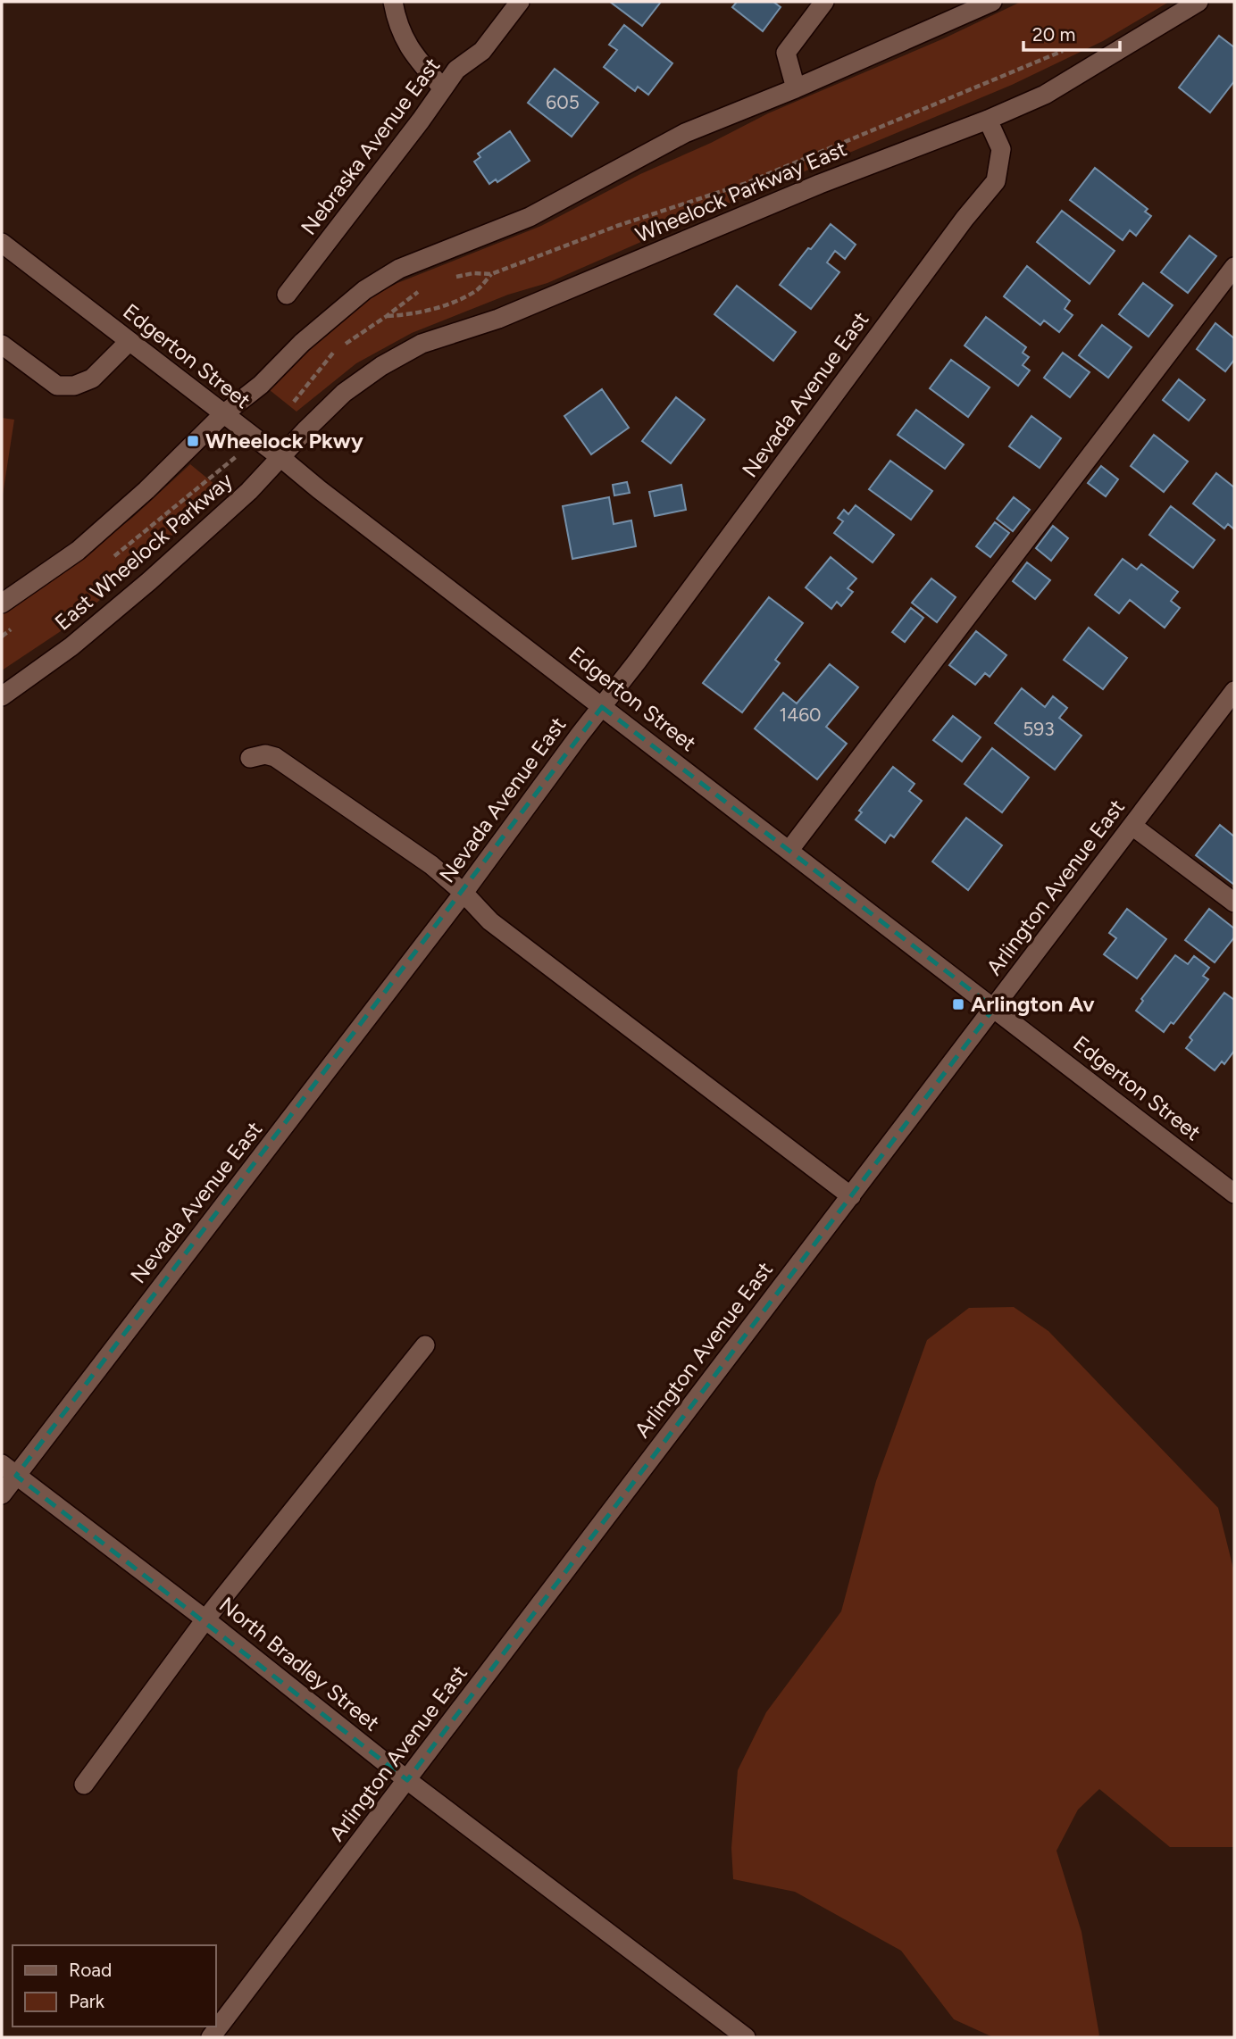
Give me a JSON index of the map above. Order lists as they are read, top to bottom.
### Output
{
  "streets": {
    "street": [
      "Nebraska Avenue East",
      "Wheelock Parkway East",
      "Edgerton Street",
      "Nevada Avenue East",
      "East Wheelock Parkway",
      "Arlington Avenue East",
      "North Bradley Street"
    ]
  },
  "crossings": [
    ["Wheelock Parkway East", "Nevada Avenue East"],
    ["Wheelock Parkway East", "East Wheelock Parkway"],
    ["Edgerton Street", "Nevada Avenue East"],
    ["Edgerton Street", "East Wheelock Parkway"],
    ["Edgerton Street", "Arlington Avenue East"],
    ["Nevada Avenue East", "North Bradley Street"],
    ["Arlington Avenue East", "North Bradley Street"]
  ],
  "places": {
    "transit": ["Wheelock Pkwy", "Arlington Av"]
  },
  "house_numbers": ["605", "1460", "593"],
  "legend": ["Road", "Park"],
  "scale_bar": "20 m"
}
